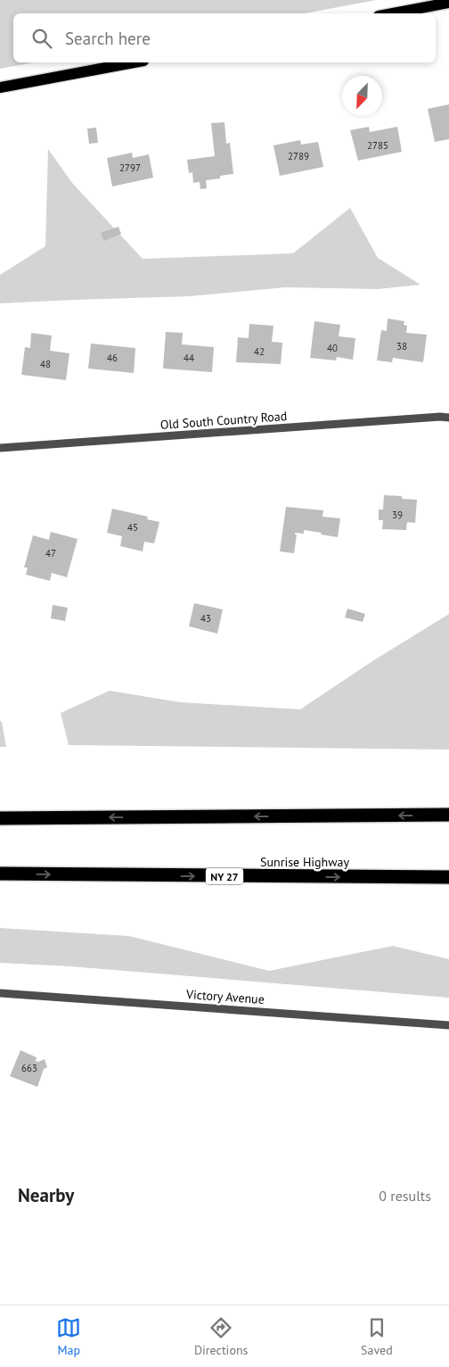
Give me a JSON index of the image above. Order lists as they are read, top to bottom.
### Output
{
  "streets": {
    "highway": ["Sunrise Highway", "NY 27"],
    "street": ["Old South Country Road", "Victory Avenue"]
  },
  "house_numbers": [
    "2785",
    "2789",
    "2797",
    "38",
    "40",
    "42",
    "46",
    "44",
    "48",
    "39",
    "45",
    "47",
    "43",
    "663"
  ],
  "north": "bottom left",
  "page": {
    "search": "Search here",
    "heading": ["Nearby", "0 results"],
    "nav": ["Map", "Directions", "Saved"]
  }
}
